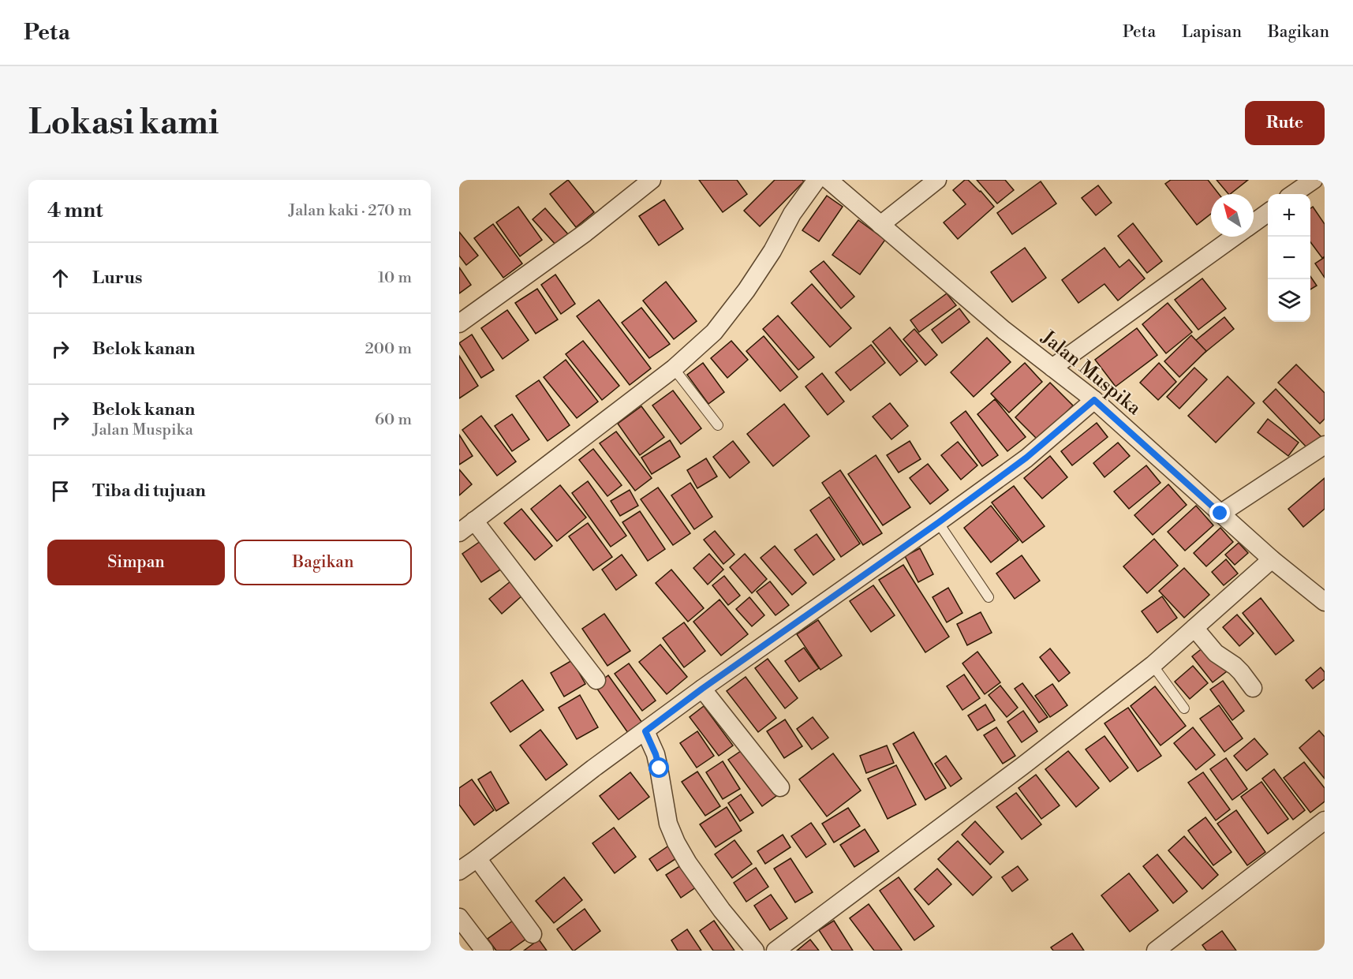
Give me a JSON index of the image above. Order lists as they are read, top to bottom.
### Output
{
  "streets": {
    "street": ["Jalan Muspika"]
  },
  "north": "top left",
  "page": {
    "header": "Peta",
    "nav": ["Peta", "Lapisan", "Bagikan"],
    "buttons": [
      "Rute",
      ["Simpan", "Bagikan"]
    ],
    "title": "Lokasi kami",
    "heading": ["4 mnt", "Jalan kaki · 270 m"],
    "map_buttons": ["+", "−"],
    "list": [
      ["Lurus", "10 m"],
      ["Belok kanan", "200 m"],
      ["Belok kanan", "Jalan Muspika", "60 m"],
      "Tiba di tujuan"
    ]
  }
}
